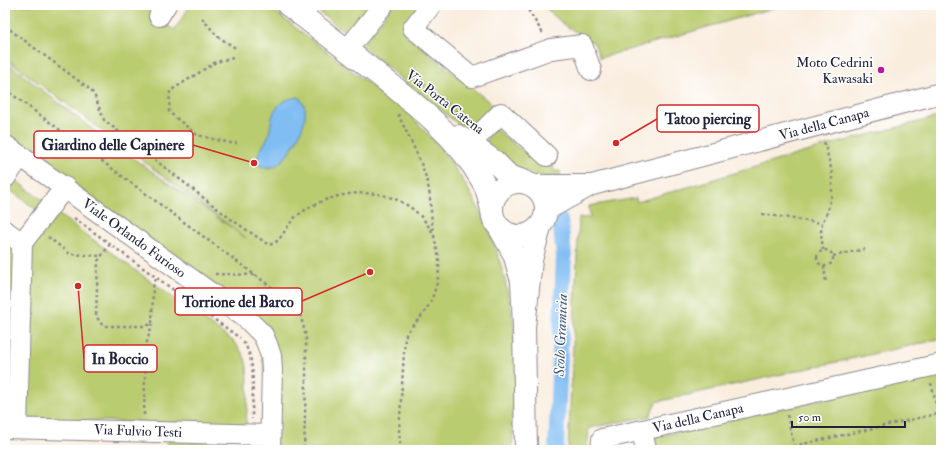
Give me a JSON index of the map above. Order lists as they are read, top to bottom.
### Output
{
  "streets": {
    "main road": ["Via Porta Catena"],
    "street": ["Via della Canapa", "Viale Orlando Furioso", "Via Fulvio Testi"]
  },
  "crossings": [
    ["Via Porta Catena", "Via della Canapa"],
    ["Viale Orlando Furioso", "Via Fulvio Testi"]
  ],
  "water": ["Scolo Gramicia"],
  "places": [
    "Moto Cedrini Kawasaki",
    "Tatoo piercing",
    "Giardino delle Capinere",
    "Torrione del Barco",
    "In Boccio"
  ],
  "scale_bar": "50 m"
}
